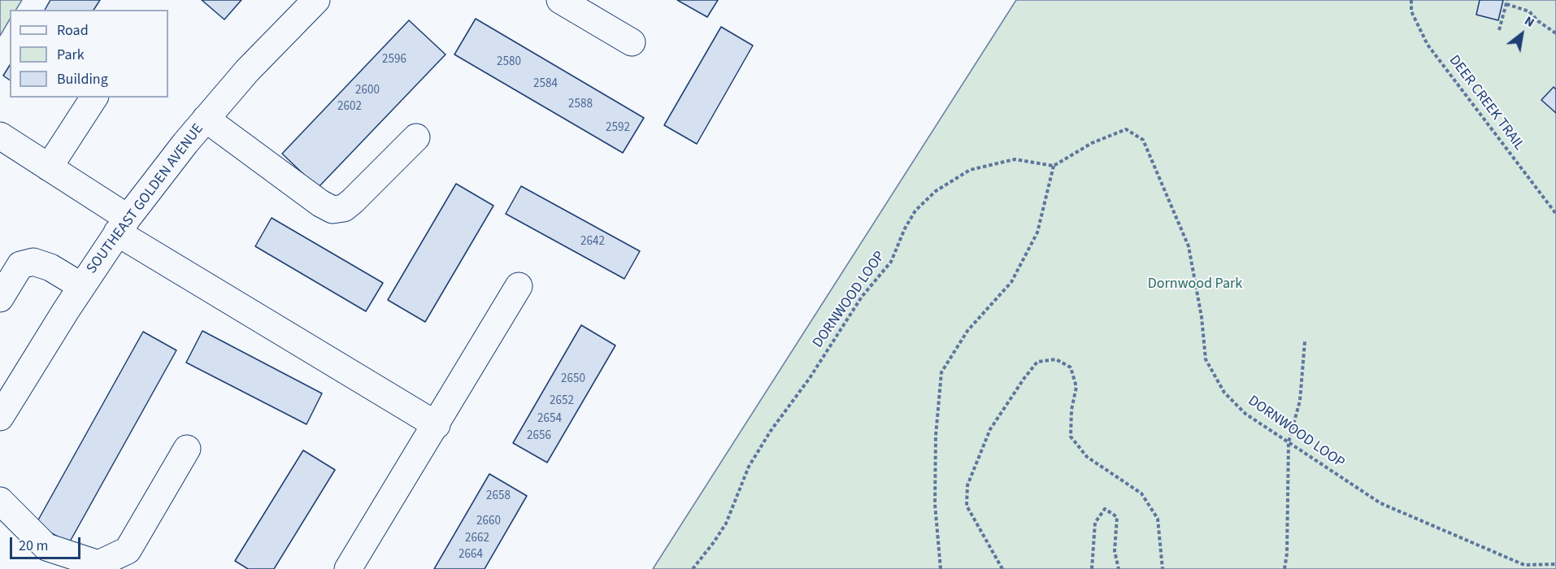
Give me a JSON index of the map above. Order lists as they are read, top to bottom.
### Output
{
  "streets": {
    "street": ["SOUTHEAST GOLDEN AVENUE"],
    "path": ["DEER CREEK TRAIL", "DORNWOOD LOOP"]
  },
  "parks": ["Dornwood Park"],
  "house_numbers": [
    "2596",
    "2580",
    "2584",
    "2600",
    "2588",
    "2602",
    "2592",
    "2642",
    "2650",
    "2652",
    "2654",
    "2656",
    "2658",
    "2660",
    "2662",
    "2664"
  ],
  "legend": ["Road", "Park", "Building"],
  "scale_bar": "20 m",
  "north": "top right"
}
